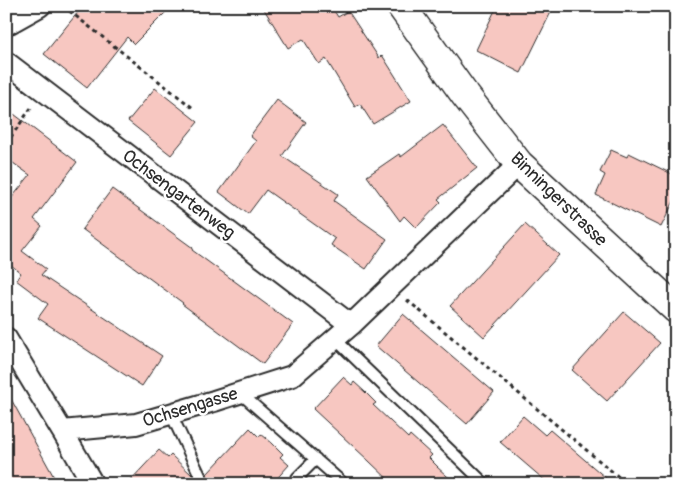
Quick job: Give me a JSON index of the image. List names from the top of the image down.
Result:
{
  "streets": {
    "street": ["Ochsengartenweg", "Binningerstrasse", "Ochsengasse"]
  },
  "crossings": [
    ["Ochsengartenweg", "Ochsengasse"],
    ["Binningerstrasse", "Ochsengasse"]
  ]
}
